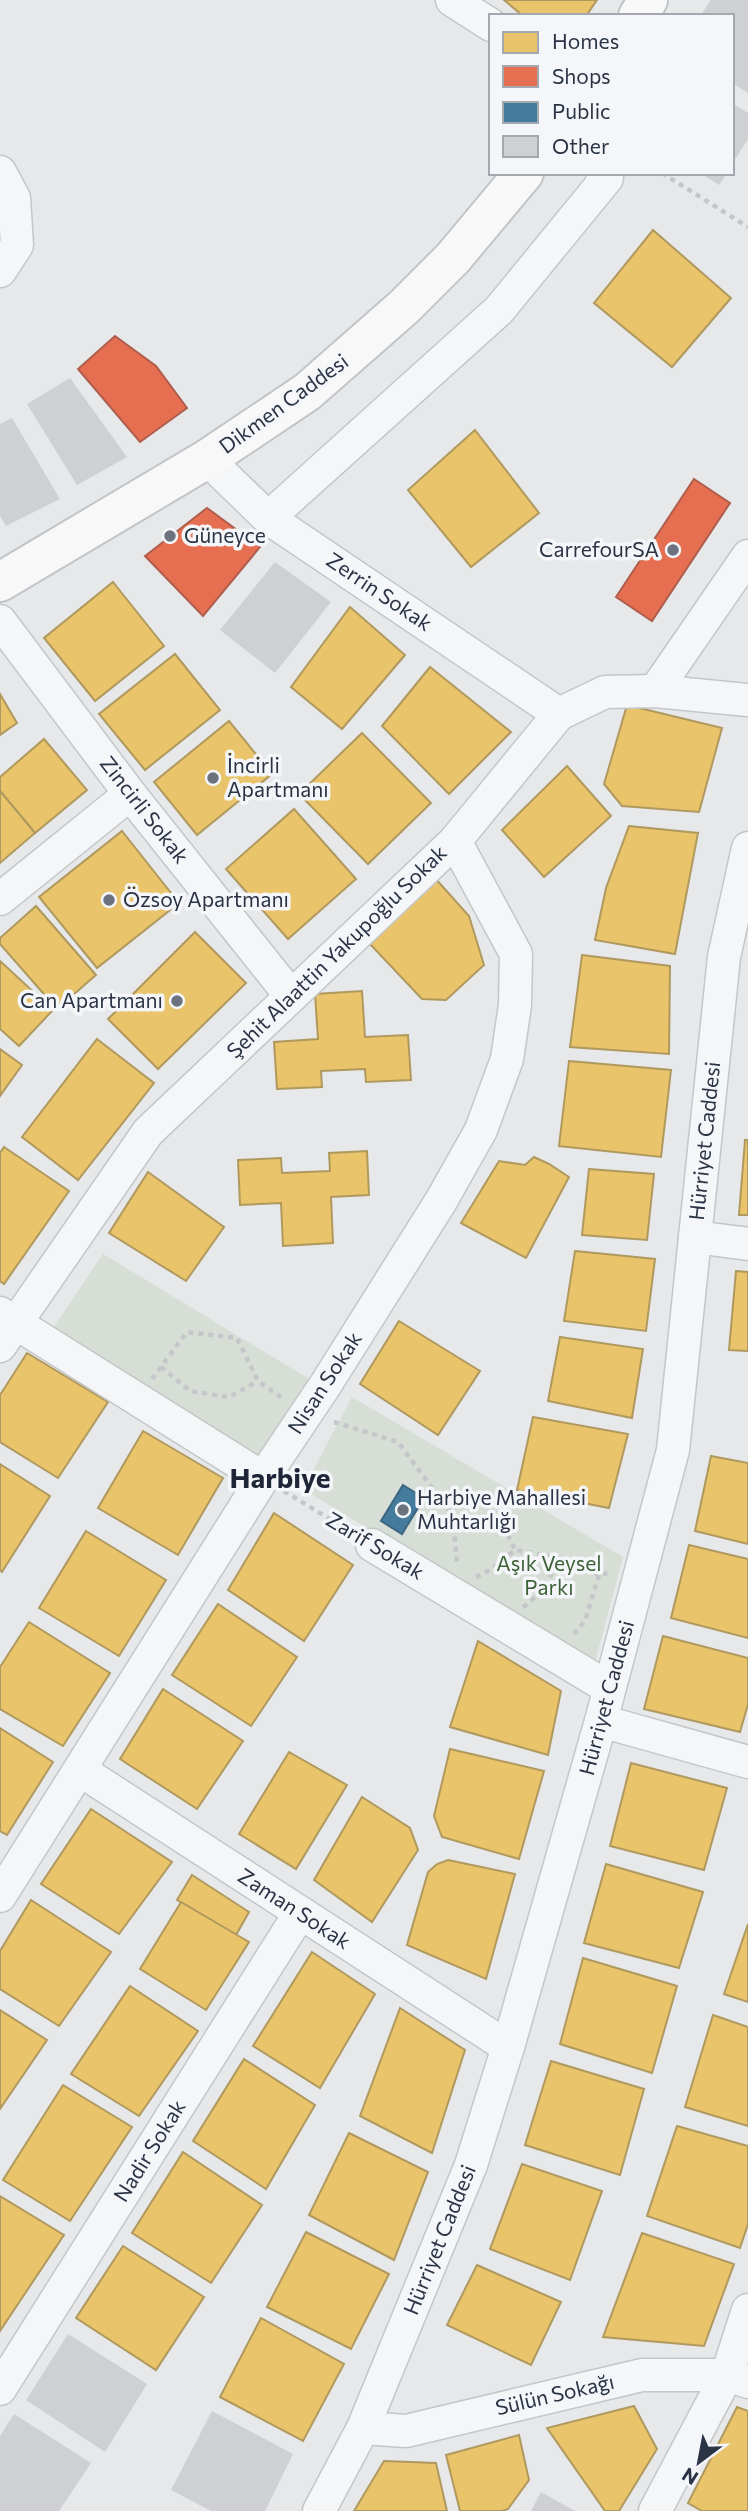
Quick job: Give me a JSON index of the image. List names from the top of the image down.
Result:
{
  "streets": {
    "main road": ["Dikmen Caddesi"],
    "street": [
      "Zerrin Sokak",
      "Zincirli Sokak",
      "Şehit Alaattin Yakupoğlu Sokak",
      "Hürriyet Caddesi",
      "Nisan Sokak",
      "Zarif Sokak",
      "Zaman Sokak",
      "Nadir Sokak",
      "Sülün Sokağı"
    ]
  },
  "crossings": [
    ["Dikmen Caddesi", "Zerrin Sokak"],
    ["Zerrin Sokak", "Şehit Alaattin Yakupoğlu Sokak"],
    ["Zincirli Sokak", "Şehit Alaattin Yakupoğlu Sokak"],
    ["Şehit Alaattin Yakupoğlu Sokak", "Nisan Sokak"],
    ["Hürriyet Caddesi", "Zarif Sokak"],
    ["Hürriyet Caddesi", "Zaman Sokak"],
    ["Hürriyet Caddesi", "Sülün Sokağı"],
    ["Nisan Sokak", "Zarif Sokak"],
    ["Nisan Sokak", "Zaman Sokak"],
    ["Zaman Sokak", "Nadir Sokak"]
  ],
  "districts": ["Harbiye"],
  "parks": ["Aşık Veysel Parkı"],
  "places": [
    "Güneyce",
    "CarrefourSA",
    "İncirli Apartmanı",
    "Özsoy Apartmanı",
    "Can Apartmanı",
    "Harbiye Mahallesi Muhtarlığı"
  ],
  "legend": [
    "Homes",
    "Shops",
    "Public",
    "Other"
  ],
  "north": "bottom left"
}
